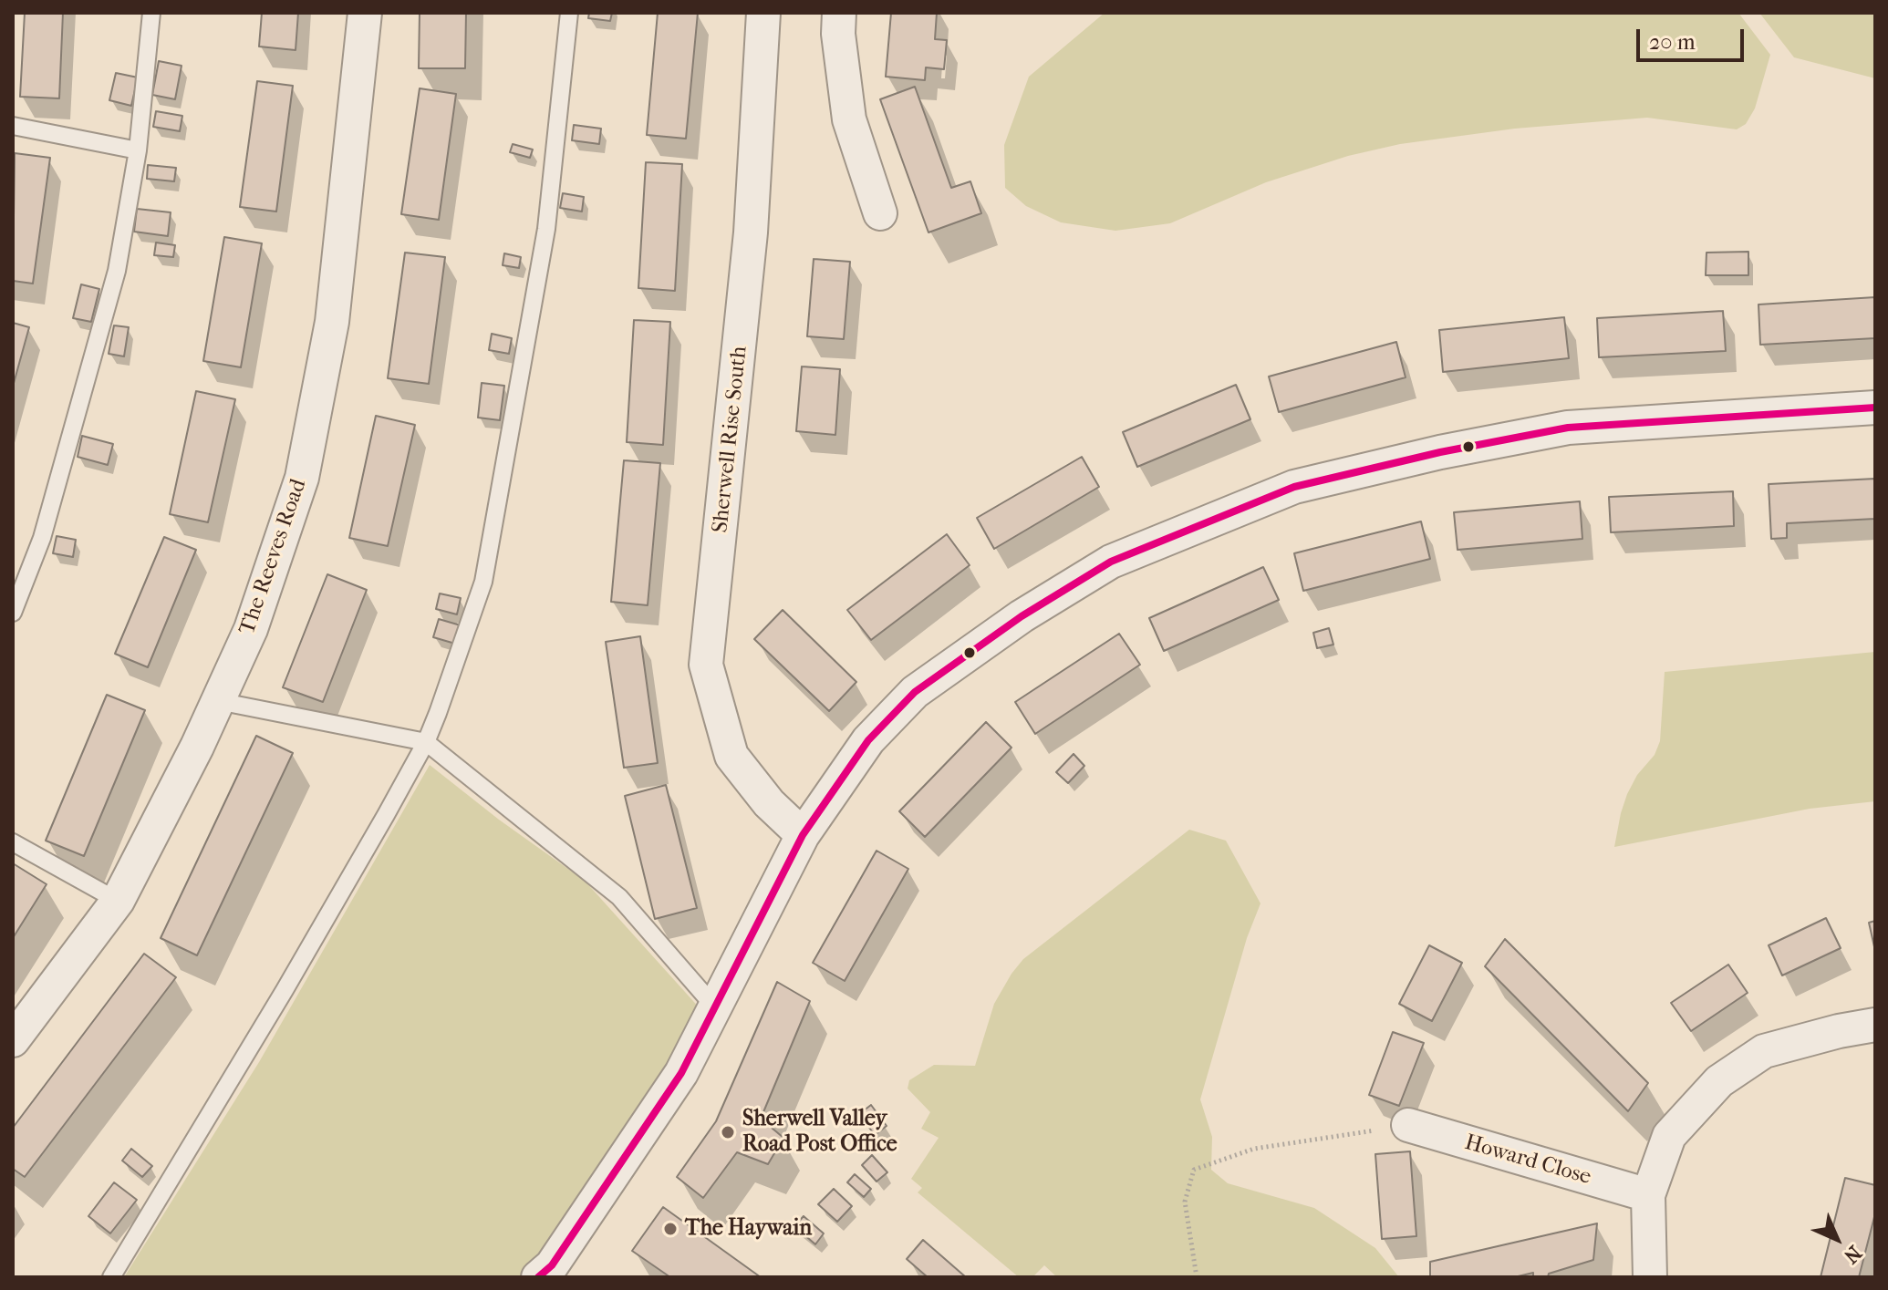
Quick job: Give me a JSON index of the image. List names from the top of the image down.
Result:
{
  "streets": {
    "street": ["Sherwell Rise South", "The Reeves Road", "Howard Close"]
  },
  "places": ["Sherwell Valley Road Post Office", "The Haywain"],
  "lines": ["transit line 20"],
  "scale_bar": "20 m",
  "north": "bottom right"
}
